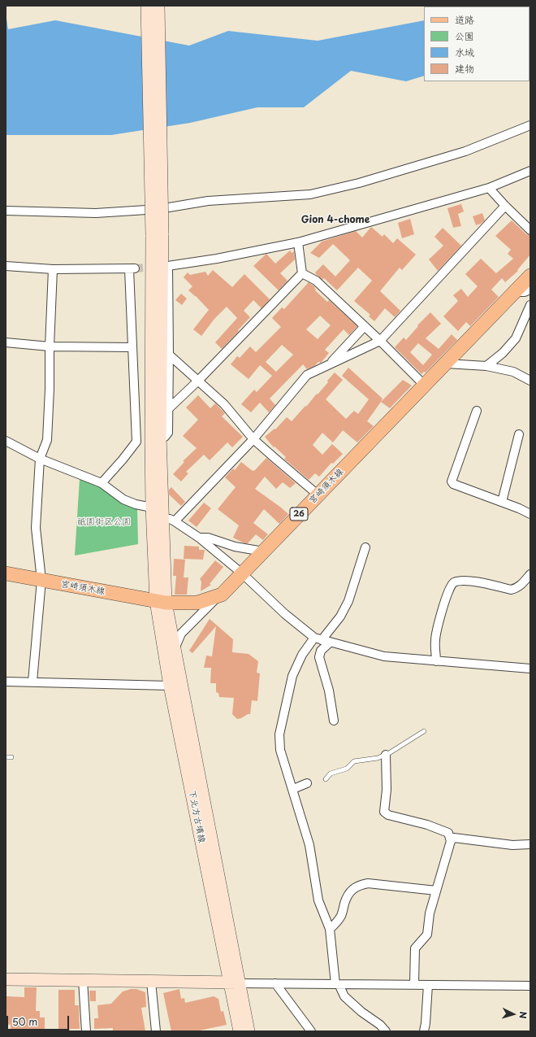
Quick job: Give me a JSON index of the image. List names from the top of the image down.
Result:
{
  "streets": {
    "main road": ["宮崎須木線", "26"],
    "street": ["下北方古墳線"]
  },
  "crossings": [
    ["宮崎須木線", "下北方古墳線"]
  ],
  "districts": ["Gion 4-chome"],
  "parks": ["祇園街区公園"],
  "legend": [
    "道路",
    "公園",
    "水域",
    "建物"
  ],
  "scale_bar": "50 m",
  "north": "right"
}
